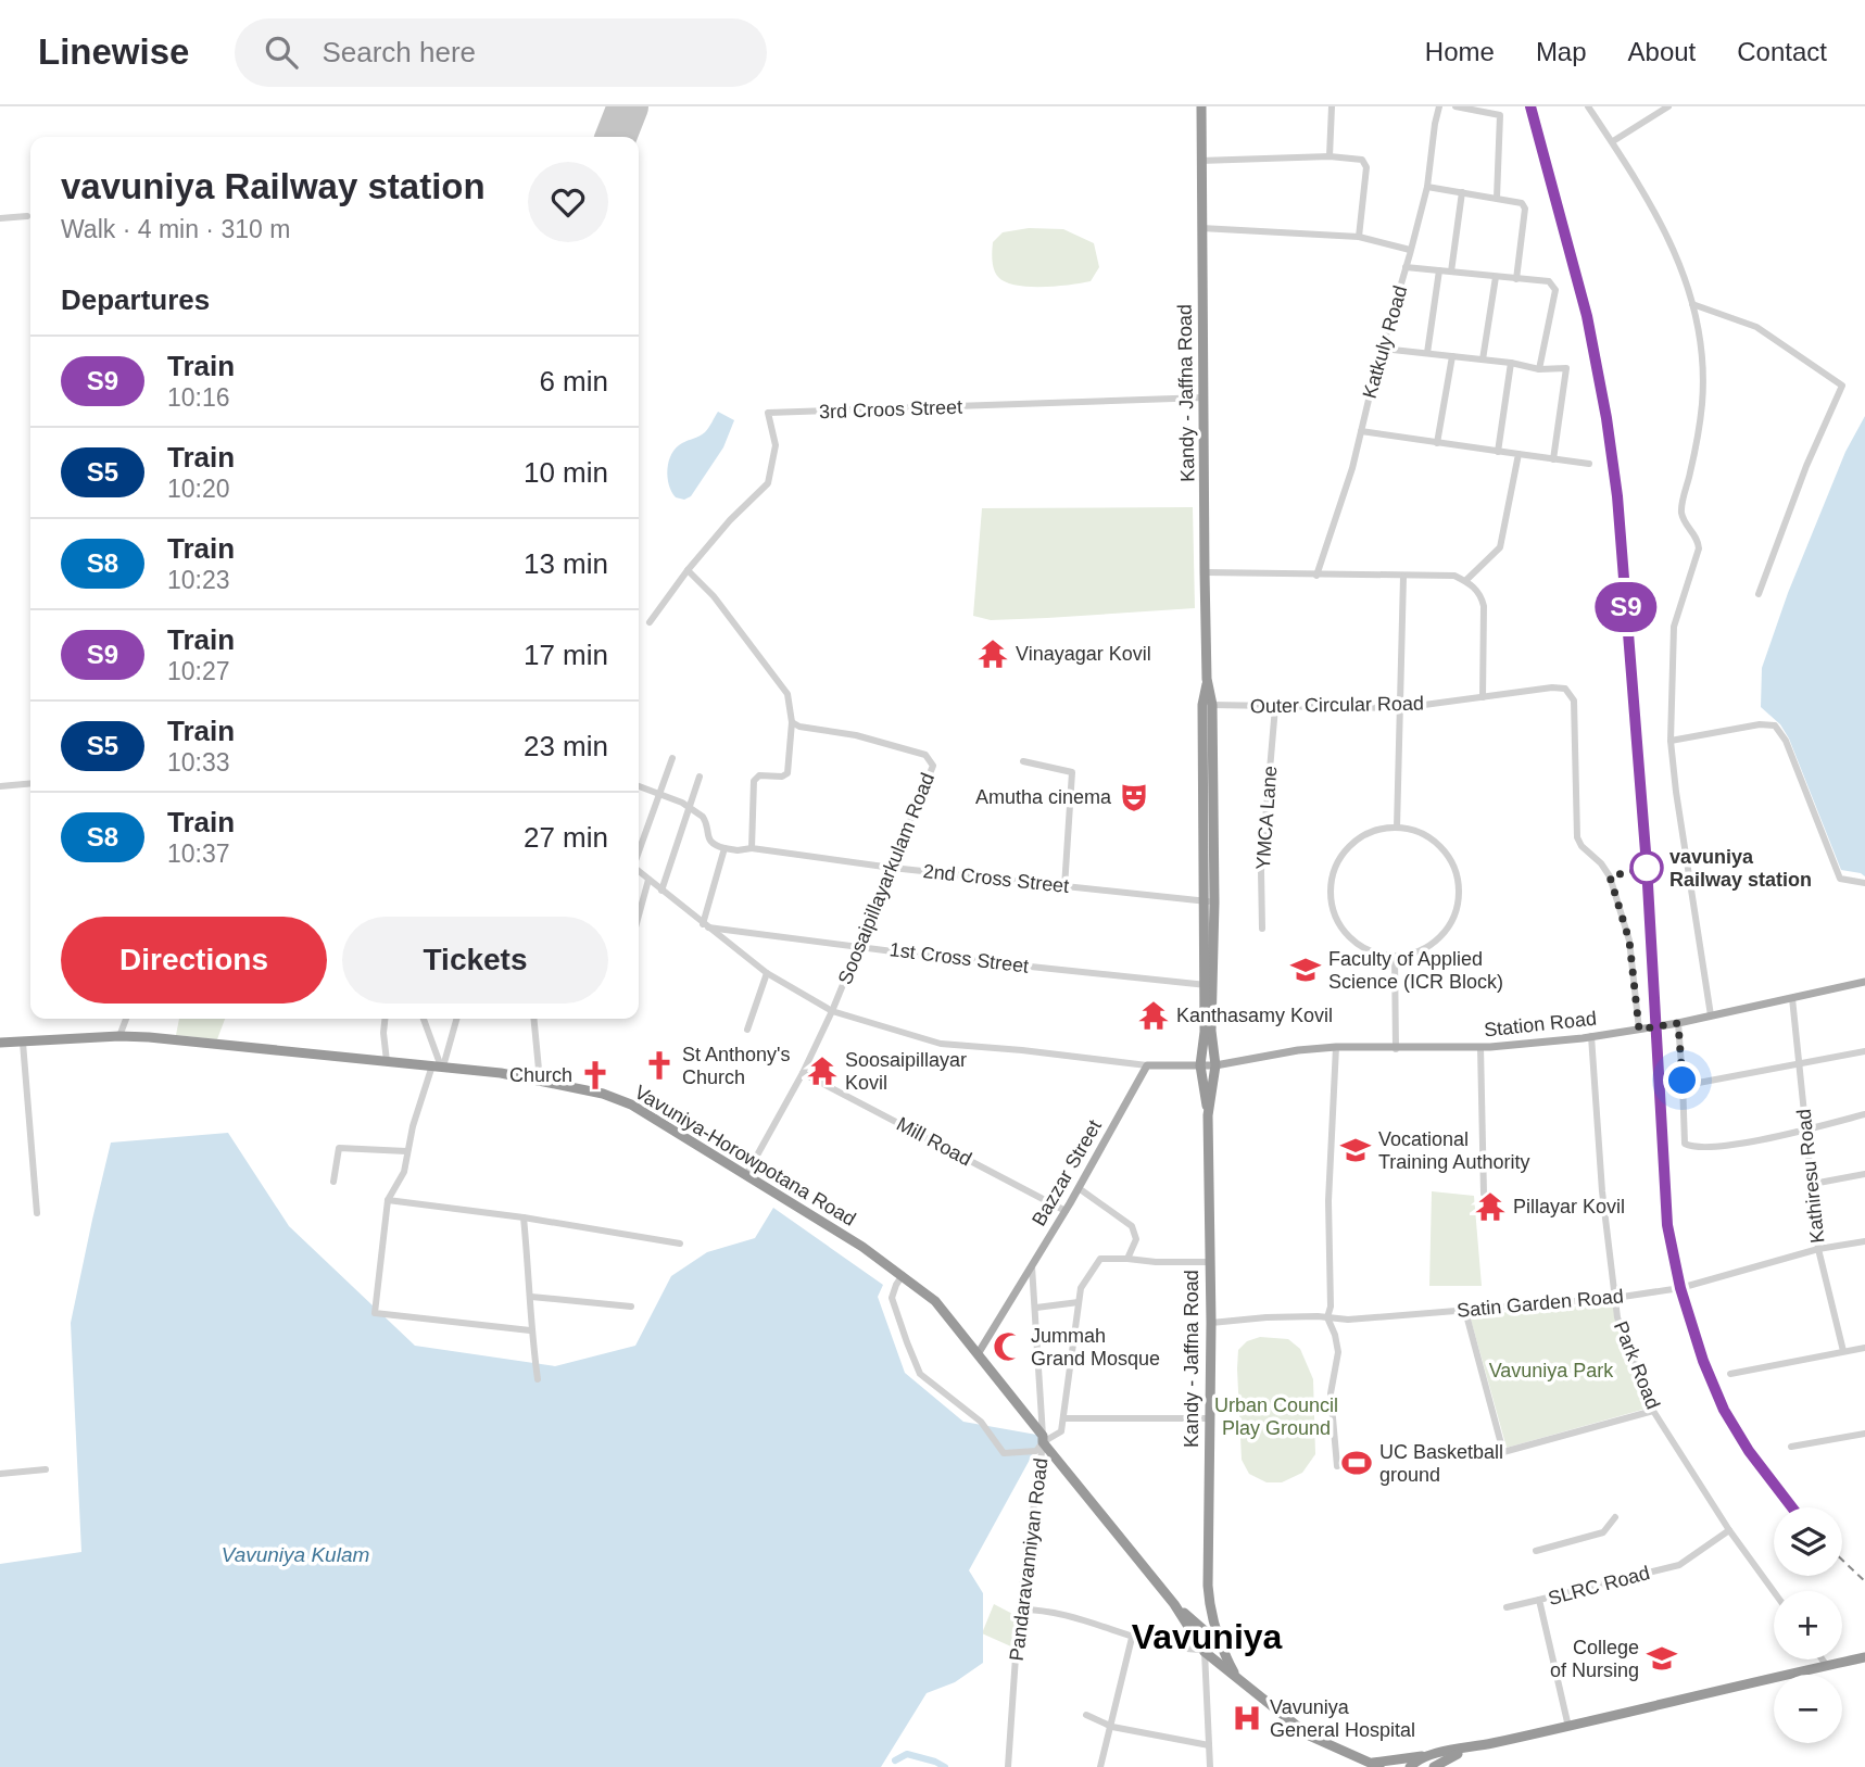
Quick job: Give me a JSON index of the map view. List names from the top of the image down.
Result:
{
  "streets": {
    "highway": ["Kandy - Jaffna Road", "Vavuniya-Horowpotana Road"],
    "main road": ["Station Road", "Bazzar Street"],
    "street": [
      "Katkuly Road",
      "3rd Croos Street",
      "Outer Circular Road",
      "YMCA Lane",
      "Soosaipillayarkulam Road",
      "2nd Cross Street",
      "1st Cross Street",
      "Mill Road",
      "Kathiresu Road",
      "Satin Garden Road",
      "Park Road",
      "Pandaravanniyan Road",
      "SLRC Road"
    ]
  },
  "crossings": [
    ["Kandy - Jaffna Road", "3rd Croos Street"],
    ["Kandy - Jaffna Road", "Outer Circular Road"],
    ["Kandy - Jaffna Road", "2nd Cross Street"],
    ["Kandy - Jaffna Road", "1st Cross Street"],
    ["Kandy - Jaffna Road", "Station Road"],
    ["Kandy - Jaffna Road", "Vavuniya-Horowpotana Road"],
    ["Kandy - Jaffna Road", "Satin Garden Road"],
    ["Outer Circular Road", "YMCA Lane"],
    ["Outer Circular Road", "Station Road"],
    ["Soosaipillayarkulam Road", "2nd Cross Street"],
    ["Soosaipillayarkulam Road", "1st Cross Street"],
    ["Soosaipillayarkulam Road", "Mill Road"],
    ["Soosaipillayarkulam Road", "Vavuniya-Horowpotana Road"],
    ["Station Road", "Kathiresu Road"],
    ["Station Road", "Park Road"],
    ["Mill Road", "Bazzar Street"],
    ["Vavuniya-Horowpotana Road", "Bazzar Street"],
    ["Vavuniya-Horowpotana Road", "Pandaravanniyan Road"],
    ["Bazzar Street", "Pandaravanniyan Road"],
    ["Kathiresu Road", "Satin Garden Road"],
    ["Satin Garden Road", "Park Road"],
    ["Park Road", "SLRC Road"]
  ],
  "districts": ["Vavuniya"],
  "water": ["Vavuniya Kulam"],
  "parks": ["Vavuniya Park", "Urban Council Play Ground"],
  "places": {
    "temple": [
      "Vinayagar Kovil",
      "Kanthasamy Kovil",
      "Soosaipillayar Kovil",
      "Pillayar Kovil"
    ],
    "theatre": ["Amutha cinema"],
    "other": ["vavuniya Railway station"],
    "school or university": ["Faculty of Applied Science (ICR Block)", "Vocational Training Authority", "College of Nursing"],
    "church": ["St Anthony's Church", "Church"],
    "mosque": ["Jummah Grand Mosque"],
    "sports": ["UC Basketball ground"],
    "hospital": ["Vavuniya General Hospital"]
  },
  "page": {
    "header": "Linewise",
    "search": "Search here",
    "nav": [
      "Home",
      "Map",
      "About",
      "Contact"
    ],
    "on_map": "S9",
    "heading": [
      ["vavuniya Railway station", "Walk · 4 min · 310 m"],
      "Departures"
    ],
    "list": [
      {
        "mark": "S9",
        "name": "Train",
        "note": "10:16",
        "value": "6 min"
      },
      {
        "mark": "S5",
        "name": "Train",
        "note": "10:20",
        "value": "10 min"
      },
      {
        "mark": "S8",
        "name": "Train",
        "note": "10:23",
        "value": "13 min"
      },
      {
        "mark": "S9",
        "name": "Train",
        "note": "10:27",
        "value": "17 min"
      },
      {
        "mark": "S5",
        "name": "Train",
        "note": "10:33",
        "value": "23 min"
      },
      {
        "mark": "S8",
        "name": "Train",
        "note": "10:37",
        "value": "27 min"
      }
    ],
    "buttons": ["Directions", "Tickets"],
    "map_buttons": ["+", "−"]
  }
}
